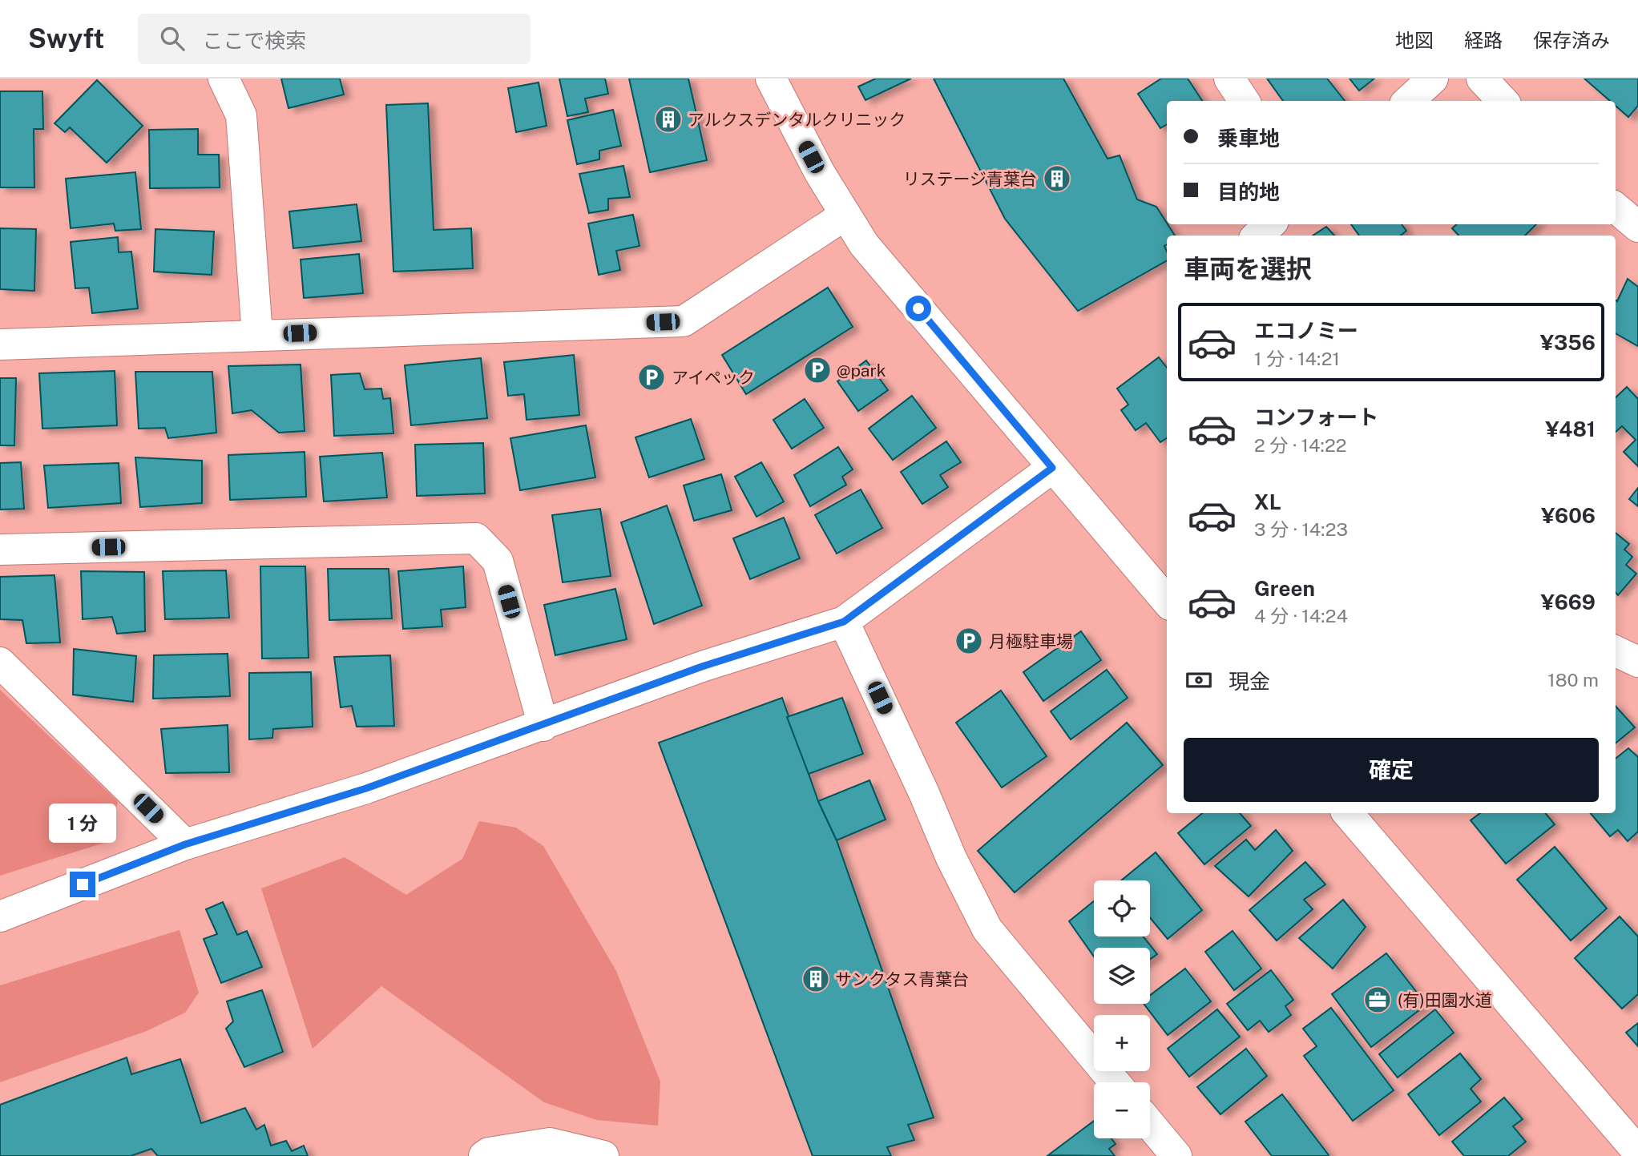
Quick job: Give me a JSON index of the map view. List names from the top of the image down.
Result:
{
  "places": {
    "building": ["アルクスデンタルクリニック", "リステージ青葉台", "サンクタス青葉台"],
    "parking": ["@park", "アイペック", "月極駐車場"],
    "office": ["(有)田園水道"]
  },
  "page": {
    "header": "Swyft",
    "search": "ここで検索",
    "nav": ["地図", "経路", "保存済み"],
    "banner": ["乗車地", "目的地"],
    "heading": "車両を選択",
    "list": [
      {
        "name": "エコノミー",
        "note": "1 分 · 14:21",
        "value": "¥356"
      },
      {
        "name": "コンフォート",
        "note": "2 分 · 14:22",
        "value": "¥481"
      },
      {
        "name": "XL",
        "note": "3 分 · 14:23",
        "value": "¥606"
      },
      {
        "name": "Green",
        "note": "4 分 · 14:24",
        "value": "¥669"
      }
    ],
    "pay": ["現金", "180 m"],
    "buttons": "確定",
    "bubble": "1 分",
    "map_buttons": ["+", "−"]
  }
}
